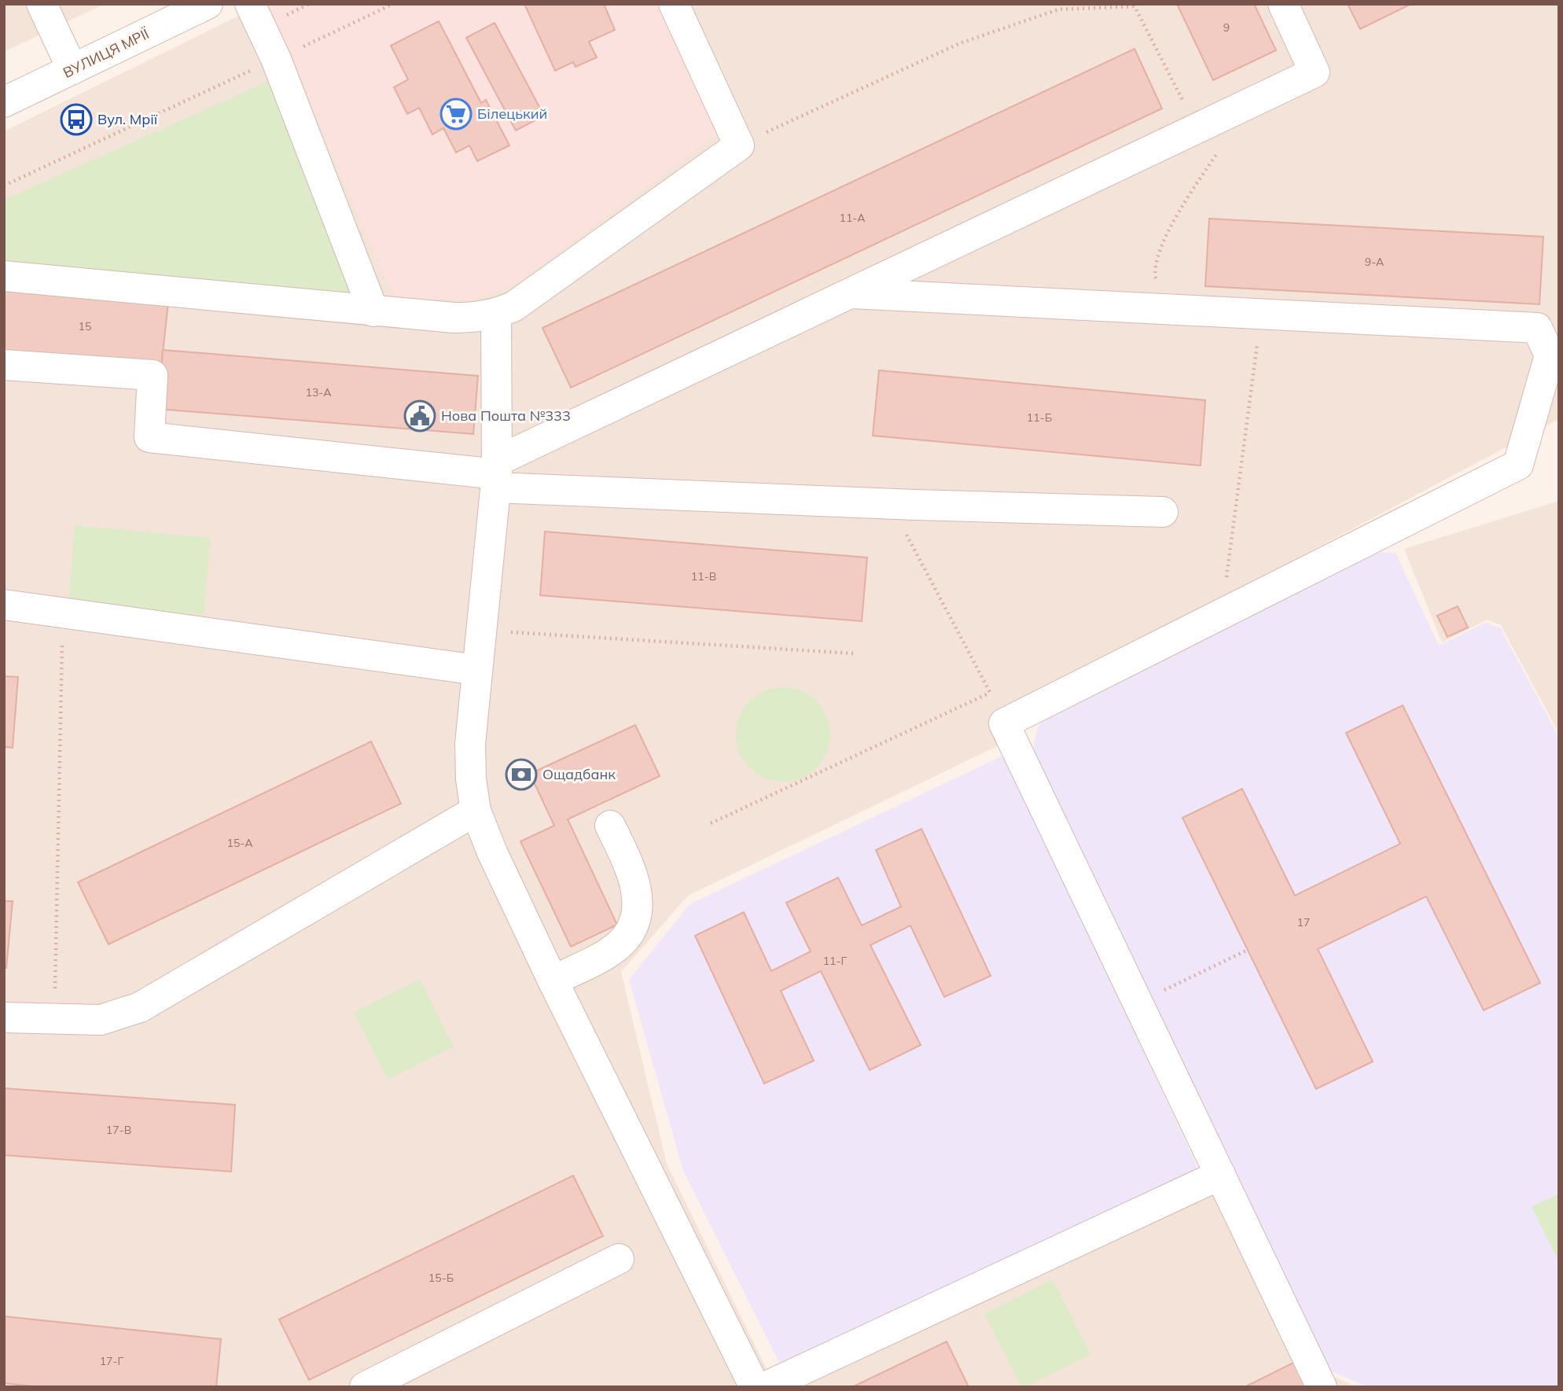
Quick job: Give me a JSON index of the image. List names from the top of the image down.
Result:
{
  "streets": {
    "street": ["ВУЛИЦЯ МРІЇ"]
  },
  "places": {
    "supermarket": ["Білецький"],
    "bus stop": ["Вул. Мрії"],
    "public building": ["Нова Пошта №333"],
    "bank": ["Ощадбанк"]
  },
  "house_numbers": [
    "9",
    "11-А",
    "9-А",
    "15",
    "13-А",
    "11-Б",
    "11-В",
    "15-А",
    "17",
    "11-Г",
    "17-В",
    "15-Б",
    "17-Г"
  ]
}
